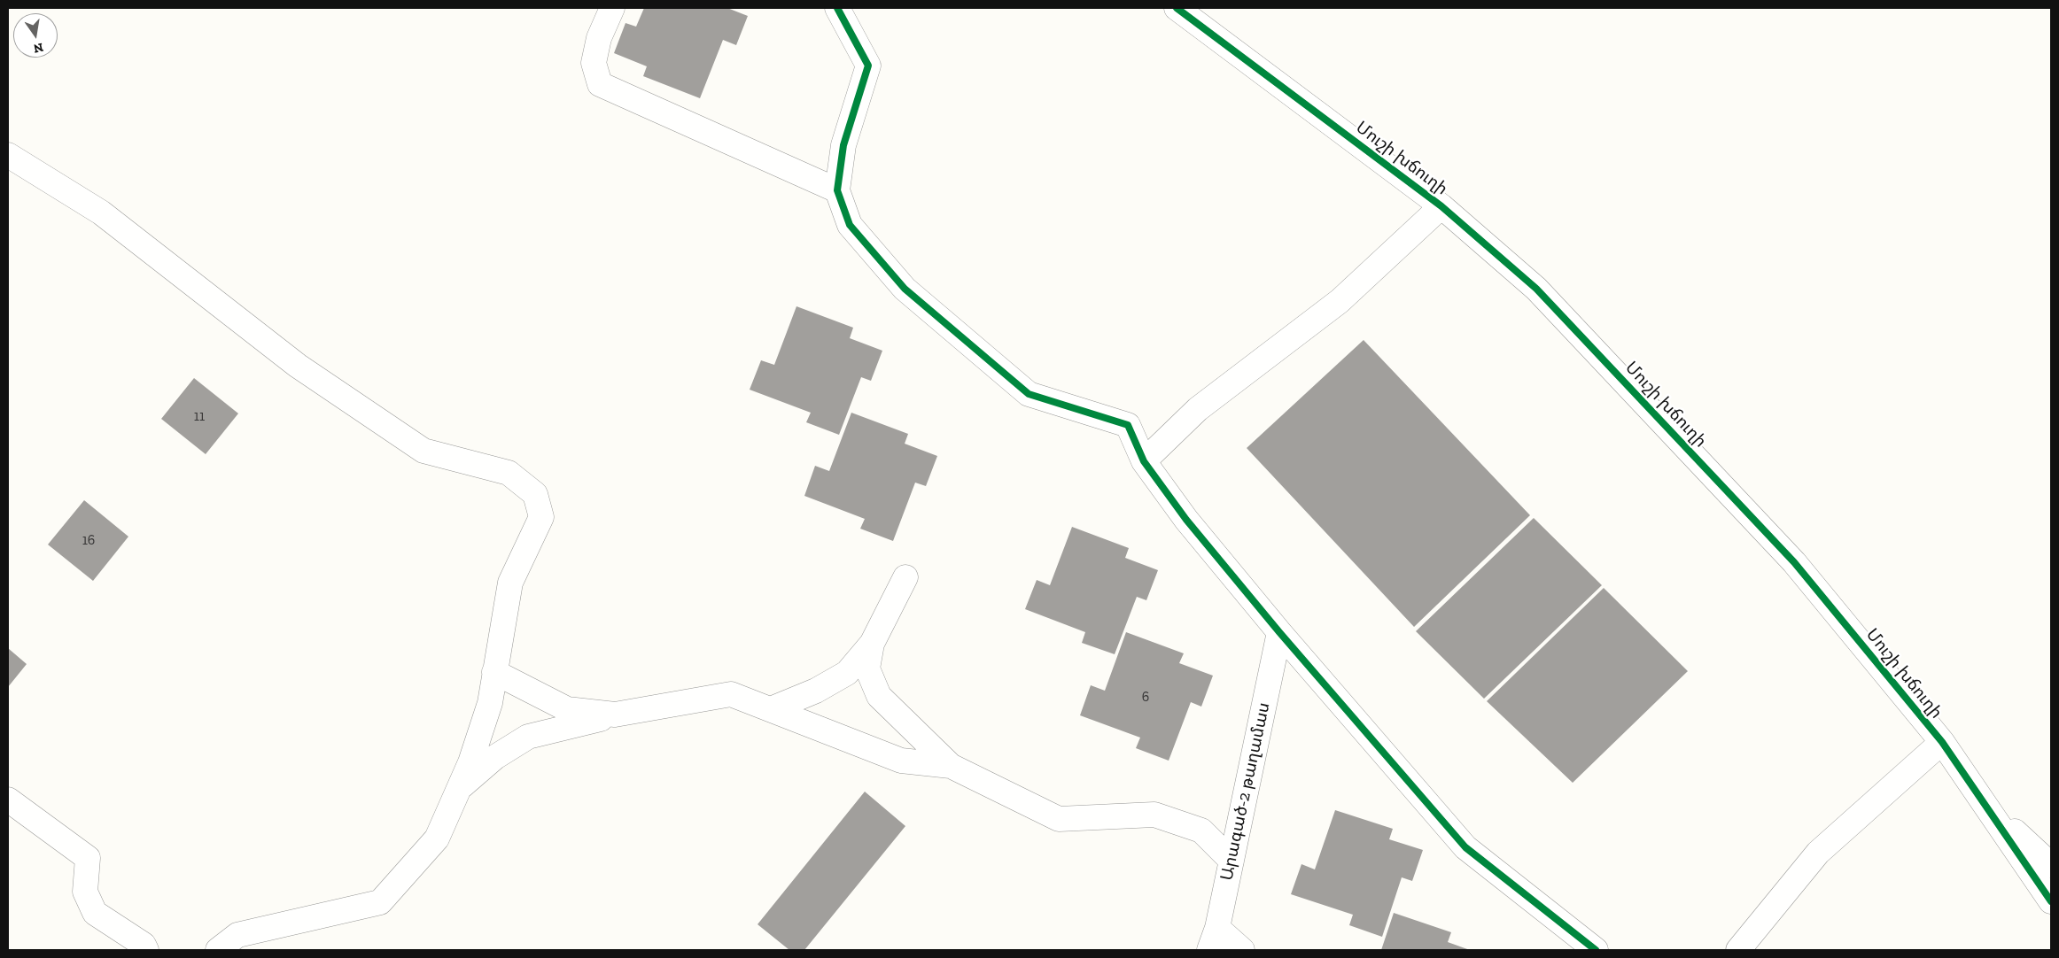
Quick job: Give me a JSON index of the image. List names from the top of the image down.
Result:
{
  "streets": {
    "street": ["Մուշի խճուղի", "Արագած-2 թաղամաս"]
  },
  "house_numbers": ["11", "16", "6"],
  "north": "bottom"
}
